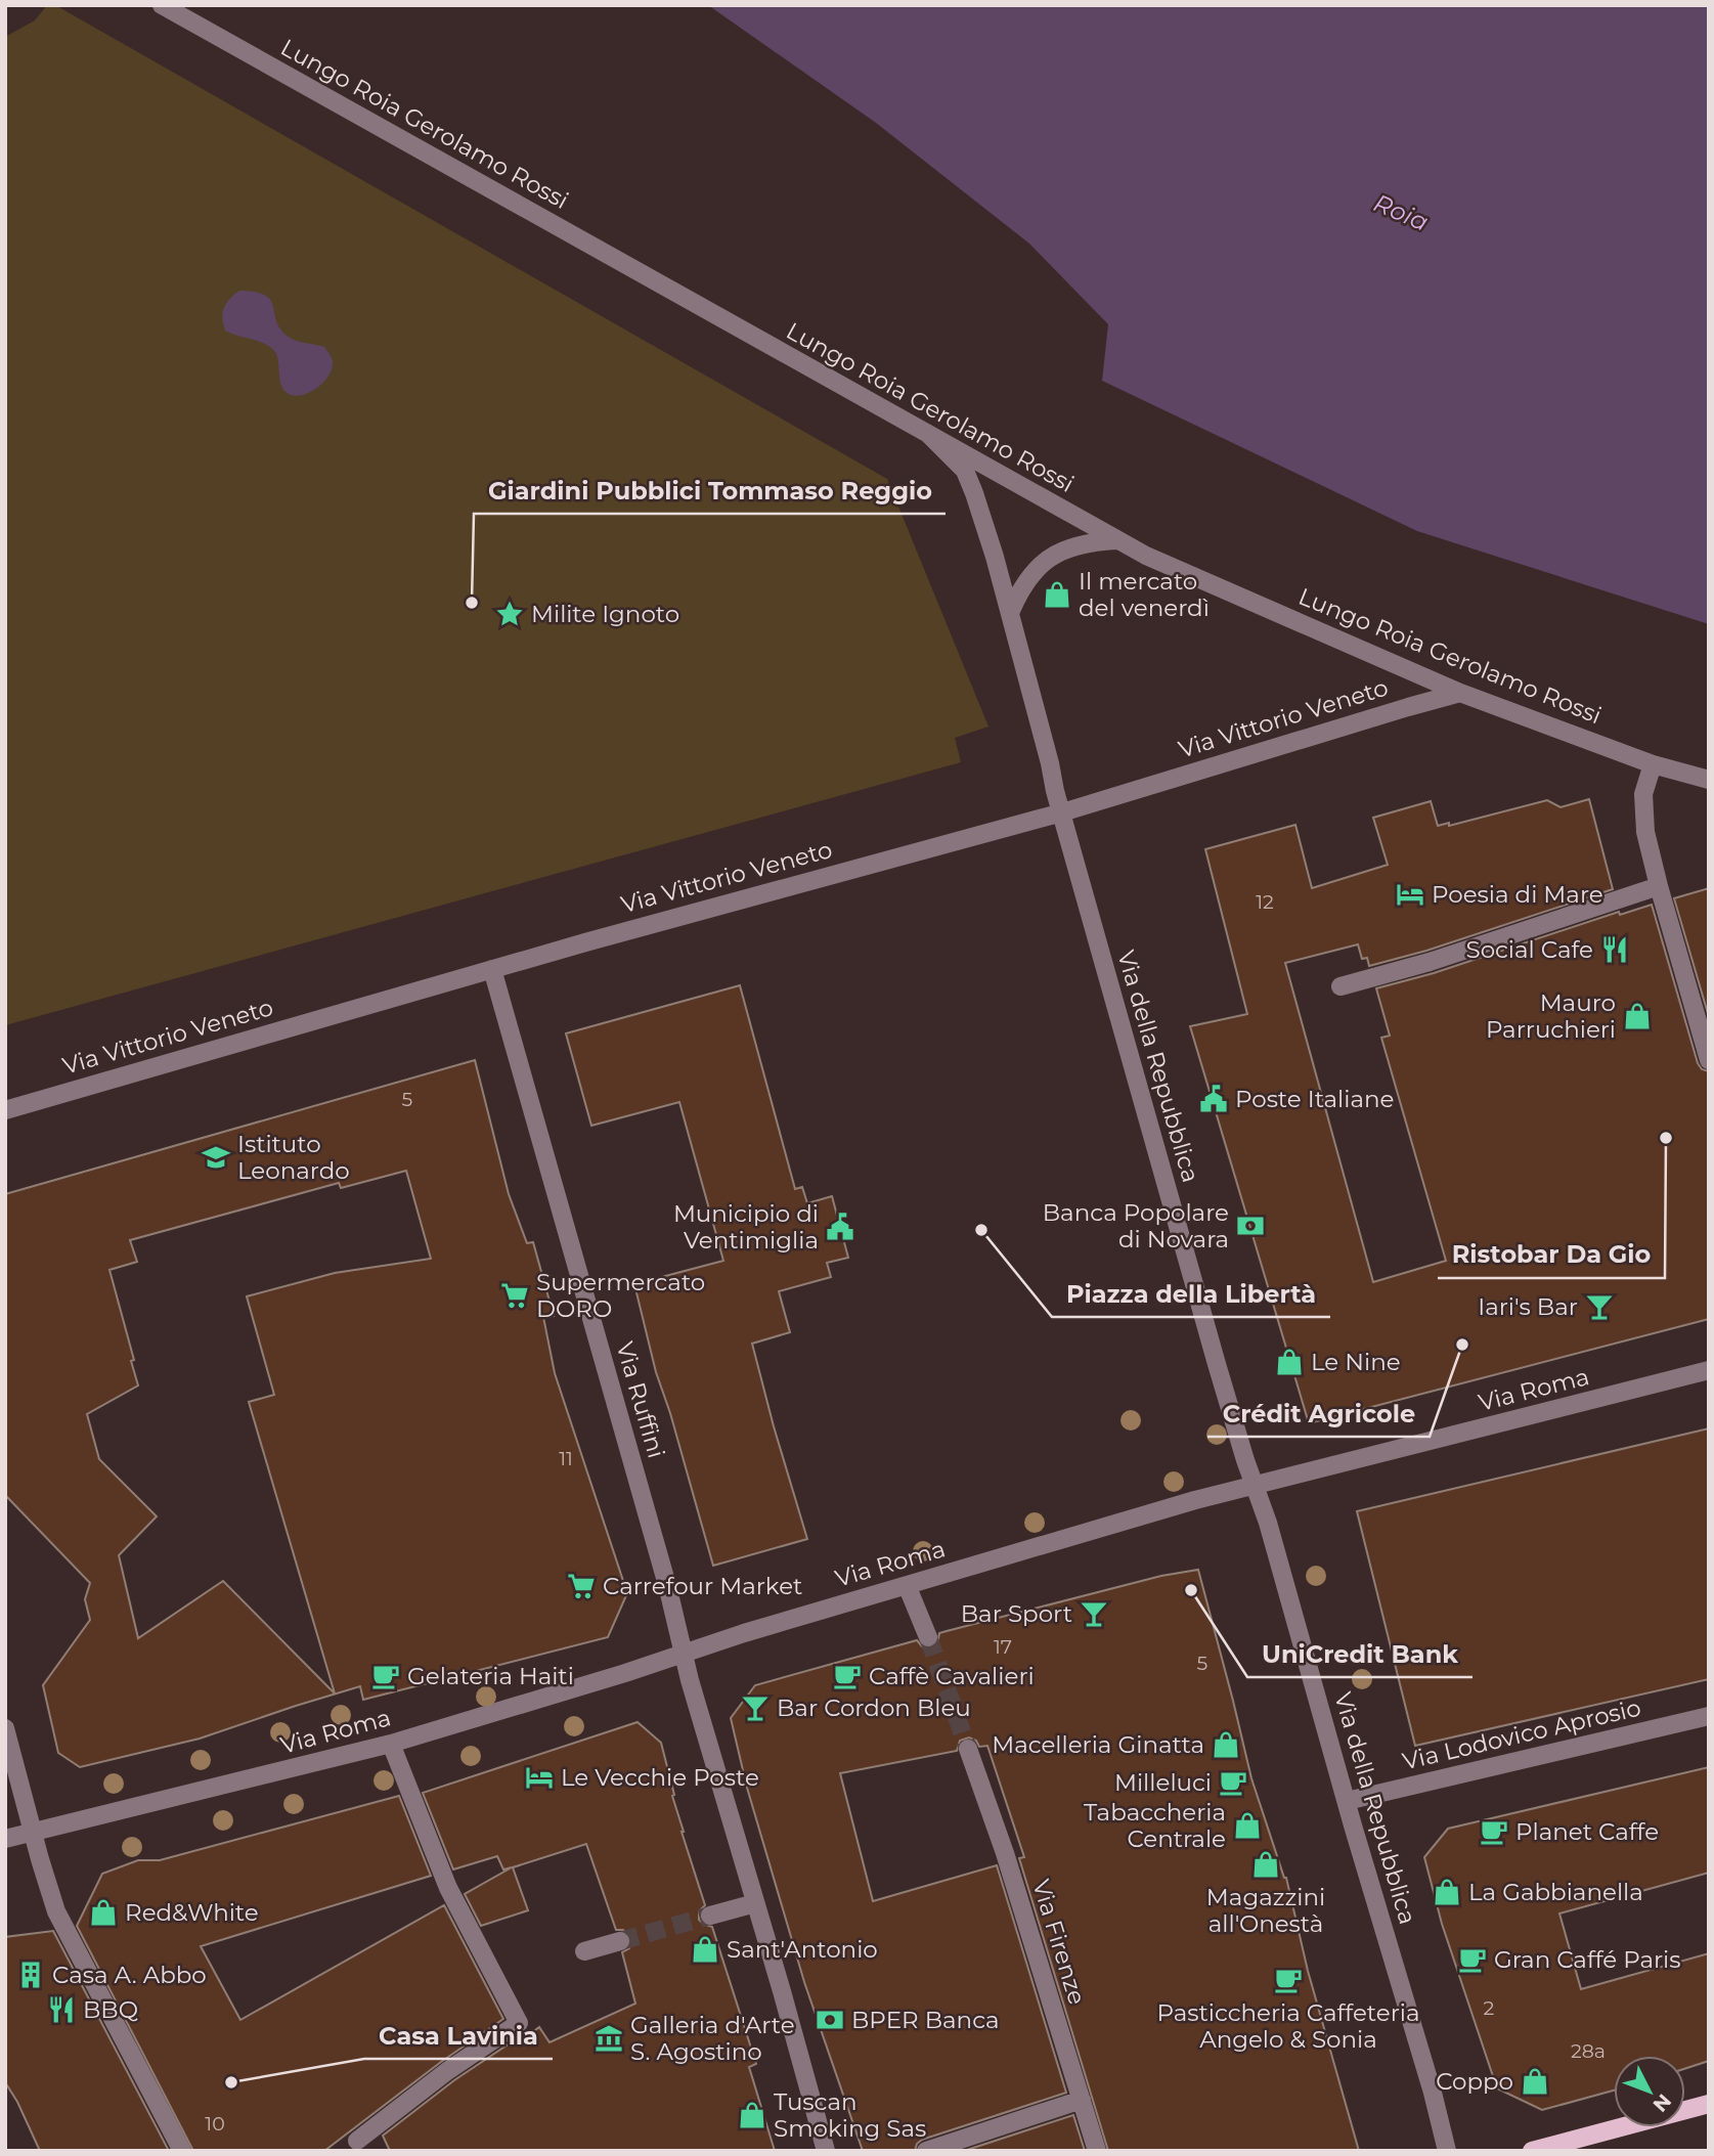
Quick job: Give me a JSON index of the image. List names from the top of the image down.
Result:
{
  "streets": {
    "street": [
      "Lungo Roia Gerolamo Rossi",
      "Via Vittorio Veneto",
      "Via della Repubblica",
      "Via Roma",
      "Via Ruffini",
      "Via Lodovico Aprosio",
      "Via Firenze"
    ]
  },
  "crossings": [
    ["Lungo Roia Gerolamo Rossi", "Via Vittorio Veneto"],
    ["Lungo Roia Gerolamo Rossi", "Via della Repubblica"],
    ["Via Vittorio Veneto", "Via della Repubblica"],
    ["Via Vittorio Veneto", "Via Ruffini"],
    ["Via della Repubblica", "Via Roma"],
    ["Via della Repubblica", "Via Lodovico Aprosio"],
    ["Via Roma", "Via Ruffini"]
  ],
  "water": ["Roia"],
  "places": {
    "shop": [
      "Il mercato del venerdì",
      "Mauro Parruchieri",
      "Le Nine",
      "Macelleria Ginatta",
      "Tabaccheria Centrale",
      "Magazzini all'Onestà",
      "La Gabbianella",
      "Red&White",
      "Sant'Antonio",
      "Coppo",
      "Tuscan Smoking Sas"
    ],
    "other": [
      "Giardini Pubblici Tommaso Reggio",
      "Ristobar Da Gio",
      "Piazza della Libertà",
      "Crédit Agricole",
      "UniCredit Bank",
      "Casa Lavinia"
    ],
    "place": ["Milite Ignoto"],
    "hotel": ["Poesia di Mare", "Le Vecchie Poste"],
    "restaurant": ["Social Cafe", "BBQ"],
    "public building": ["Poste Italiane", "Municipio di Ventimiglia"],
    "school or university": ["Istituto Leonardo"],
    "bank": ["Banca Popolare di Novara", "BPER Banca"],
    "supermarket": ["Supermercato DORO", "Carrefour Market"],
    "bar": ["Iari's Bar", "Bar Sport", "Bar Cordon Bleu"],
    "cafe": [
      "Gelateria Haiti",
      "Caffè Cavalieri",
      "Milleluci",
      "Planet Caffe",
      "Gran Caffé Paris",
      "Pasticcheria Caffeteria Angelo & Sonia"
    ],
    "building": ["Casa A. Abbo"],
    "museum": ["Galleria d'Arte S. Agostino"]
  },
  "house_numbers": [
    "12",
    "5",
    "11",
    "17",
    "5",
    "2",
    "28a",
    "10"
  ],
  "north": "bottom right"
}
